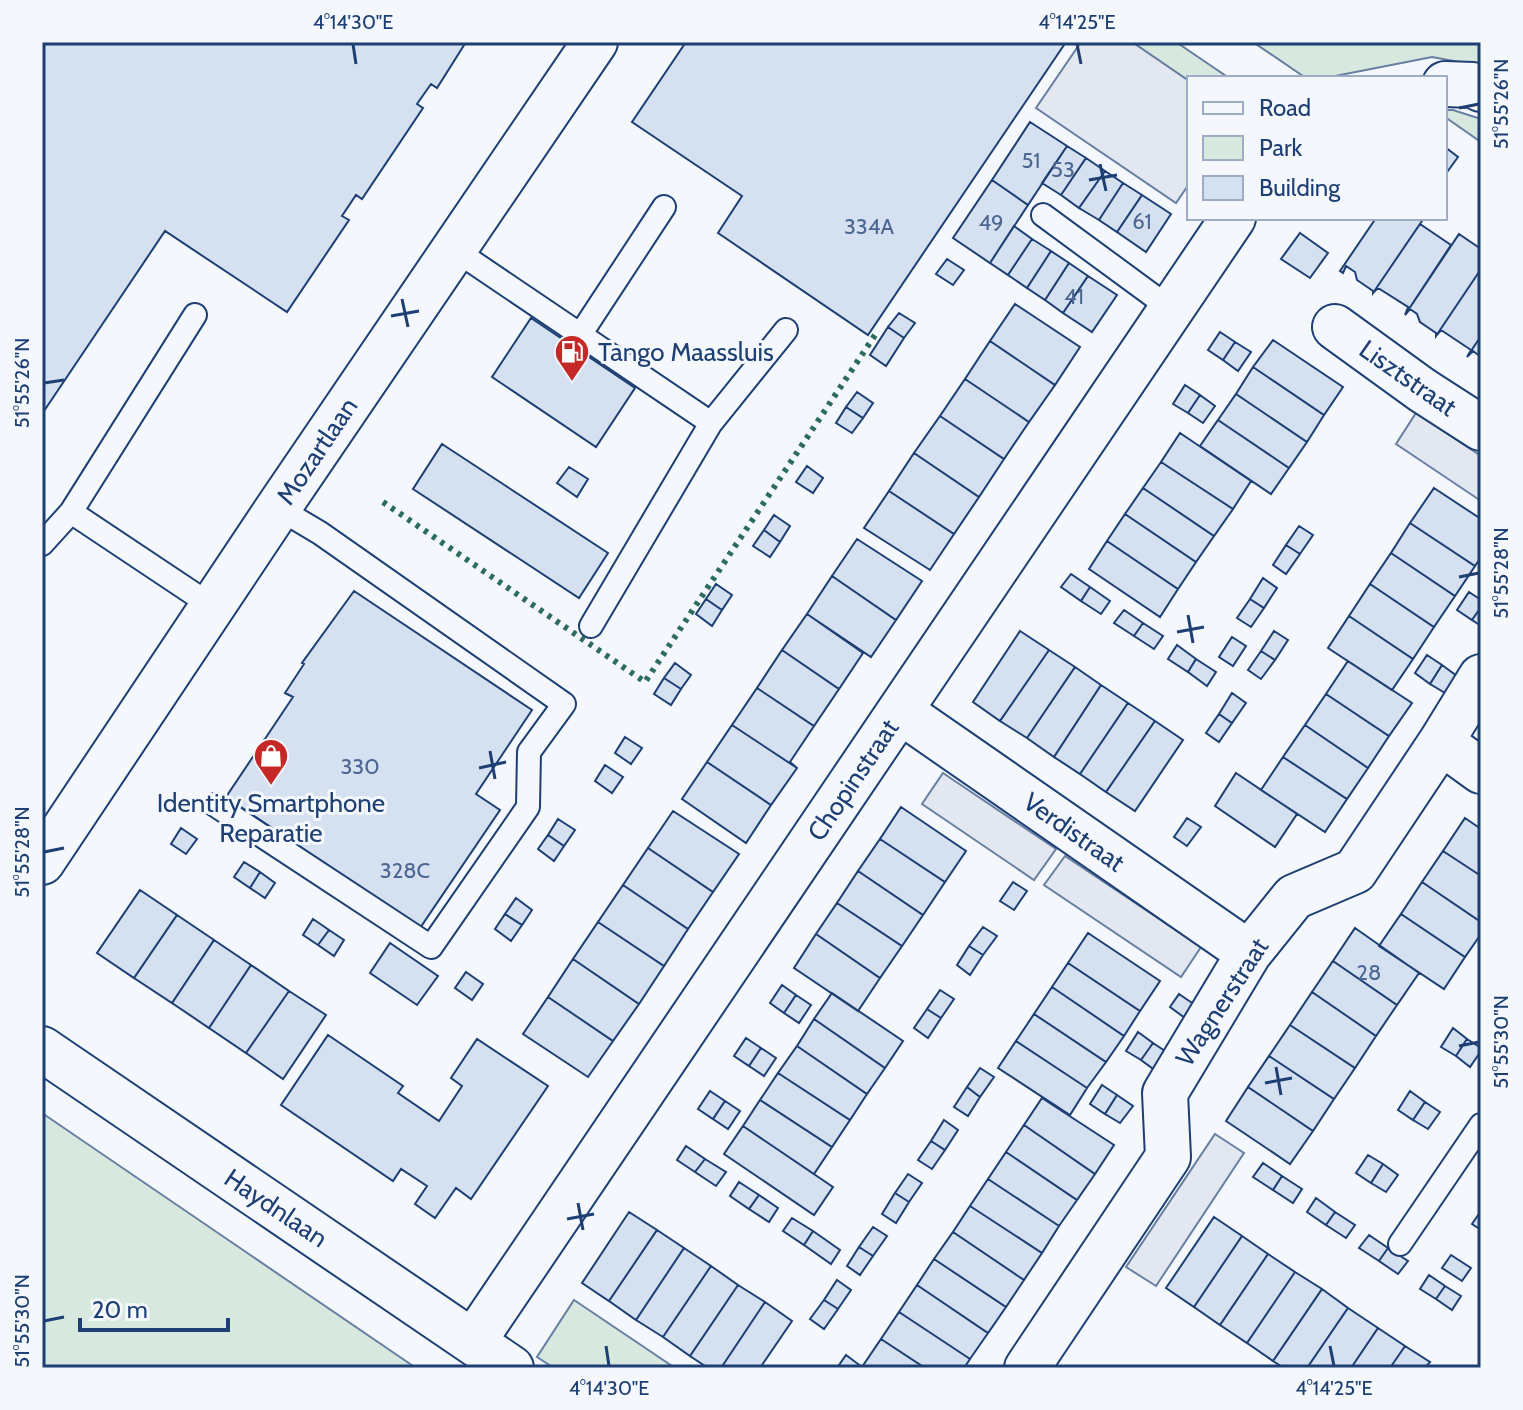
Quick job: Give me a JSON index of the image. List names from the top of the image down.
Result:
{
  "streets": {
    "street": [
      "Lisztstraat",
      "Mozartlaan",
      "Chopinstraat",
      "Verdistraat",
      "Wagnerstraat",
      "Haydnlaan"
    ]
  },
  "crossings": [
    ["Chopinstraat", "Verdistraat"],
    ["Chopinstraat", "Haydnlaan"],
    ["Verdistraat", "Wagnerstraat"]
  ],
  "places": {
    "fuel station": ["Tango Maassluis"],
    "shop": ["Identity Smartphone Reparatie"]
  },
  "house_numbers": [
    "51",
    "53",
    "61",
    "49",
    "334A",
    "41",
    "330",
    "328C",
    "28"
  ],
  "legend": ["Road", "Park", "Building"],
  "scale_bar": "20 m",
  "coordinates": [
    "4°14'30\"E",
    "4°14'25\"E",
    "51°55'26\"N",
    "51°55'28\"N",
    "51°55'30\"N"
  ]
}
